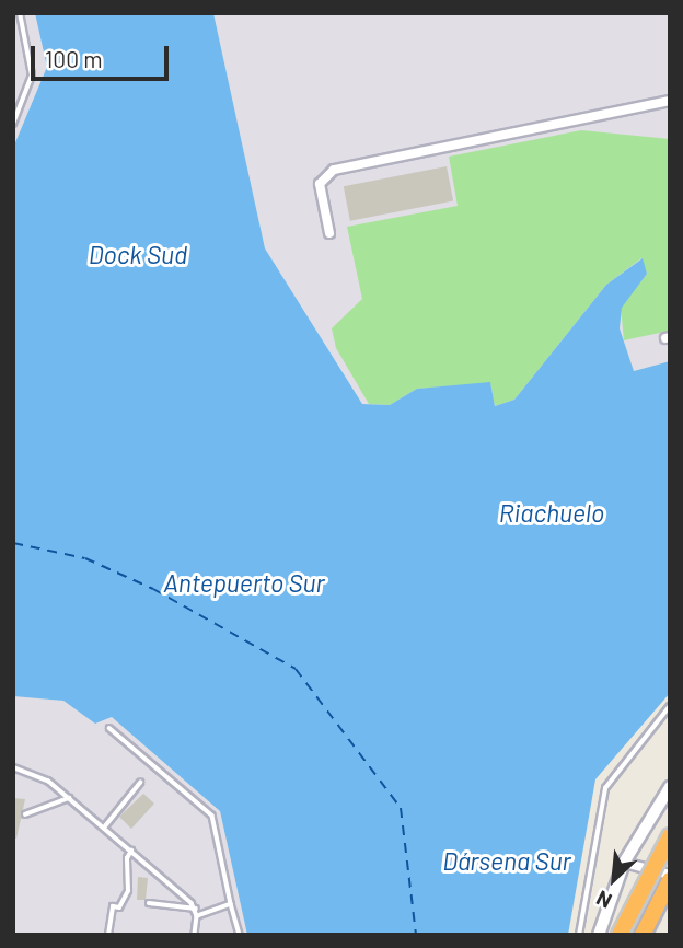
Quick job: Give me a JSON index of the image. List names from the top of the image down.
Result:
{
  "water": [
    "Dock Sud",
    "Riachuelo",
    "Antepuerto Sur",
    "Dársena Sur"
  ],
  "scale_bar": "100 m",
  "north": "bottom left"
}
